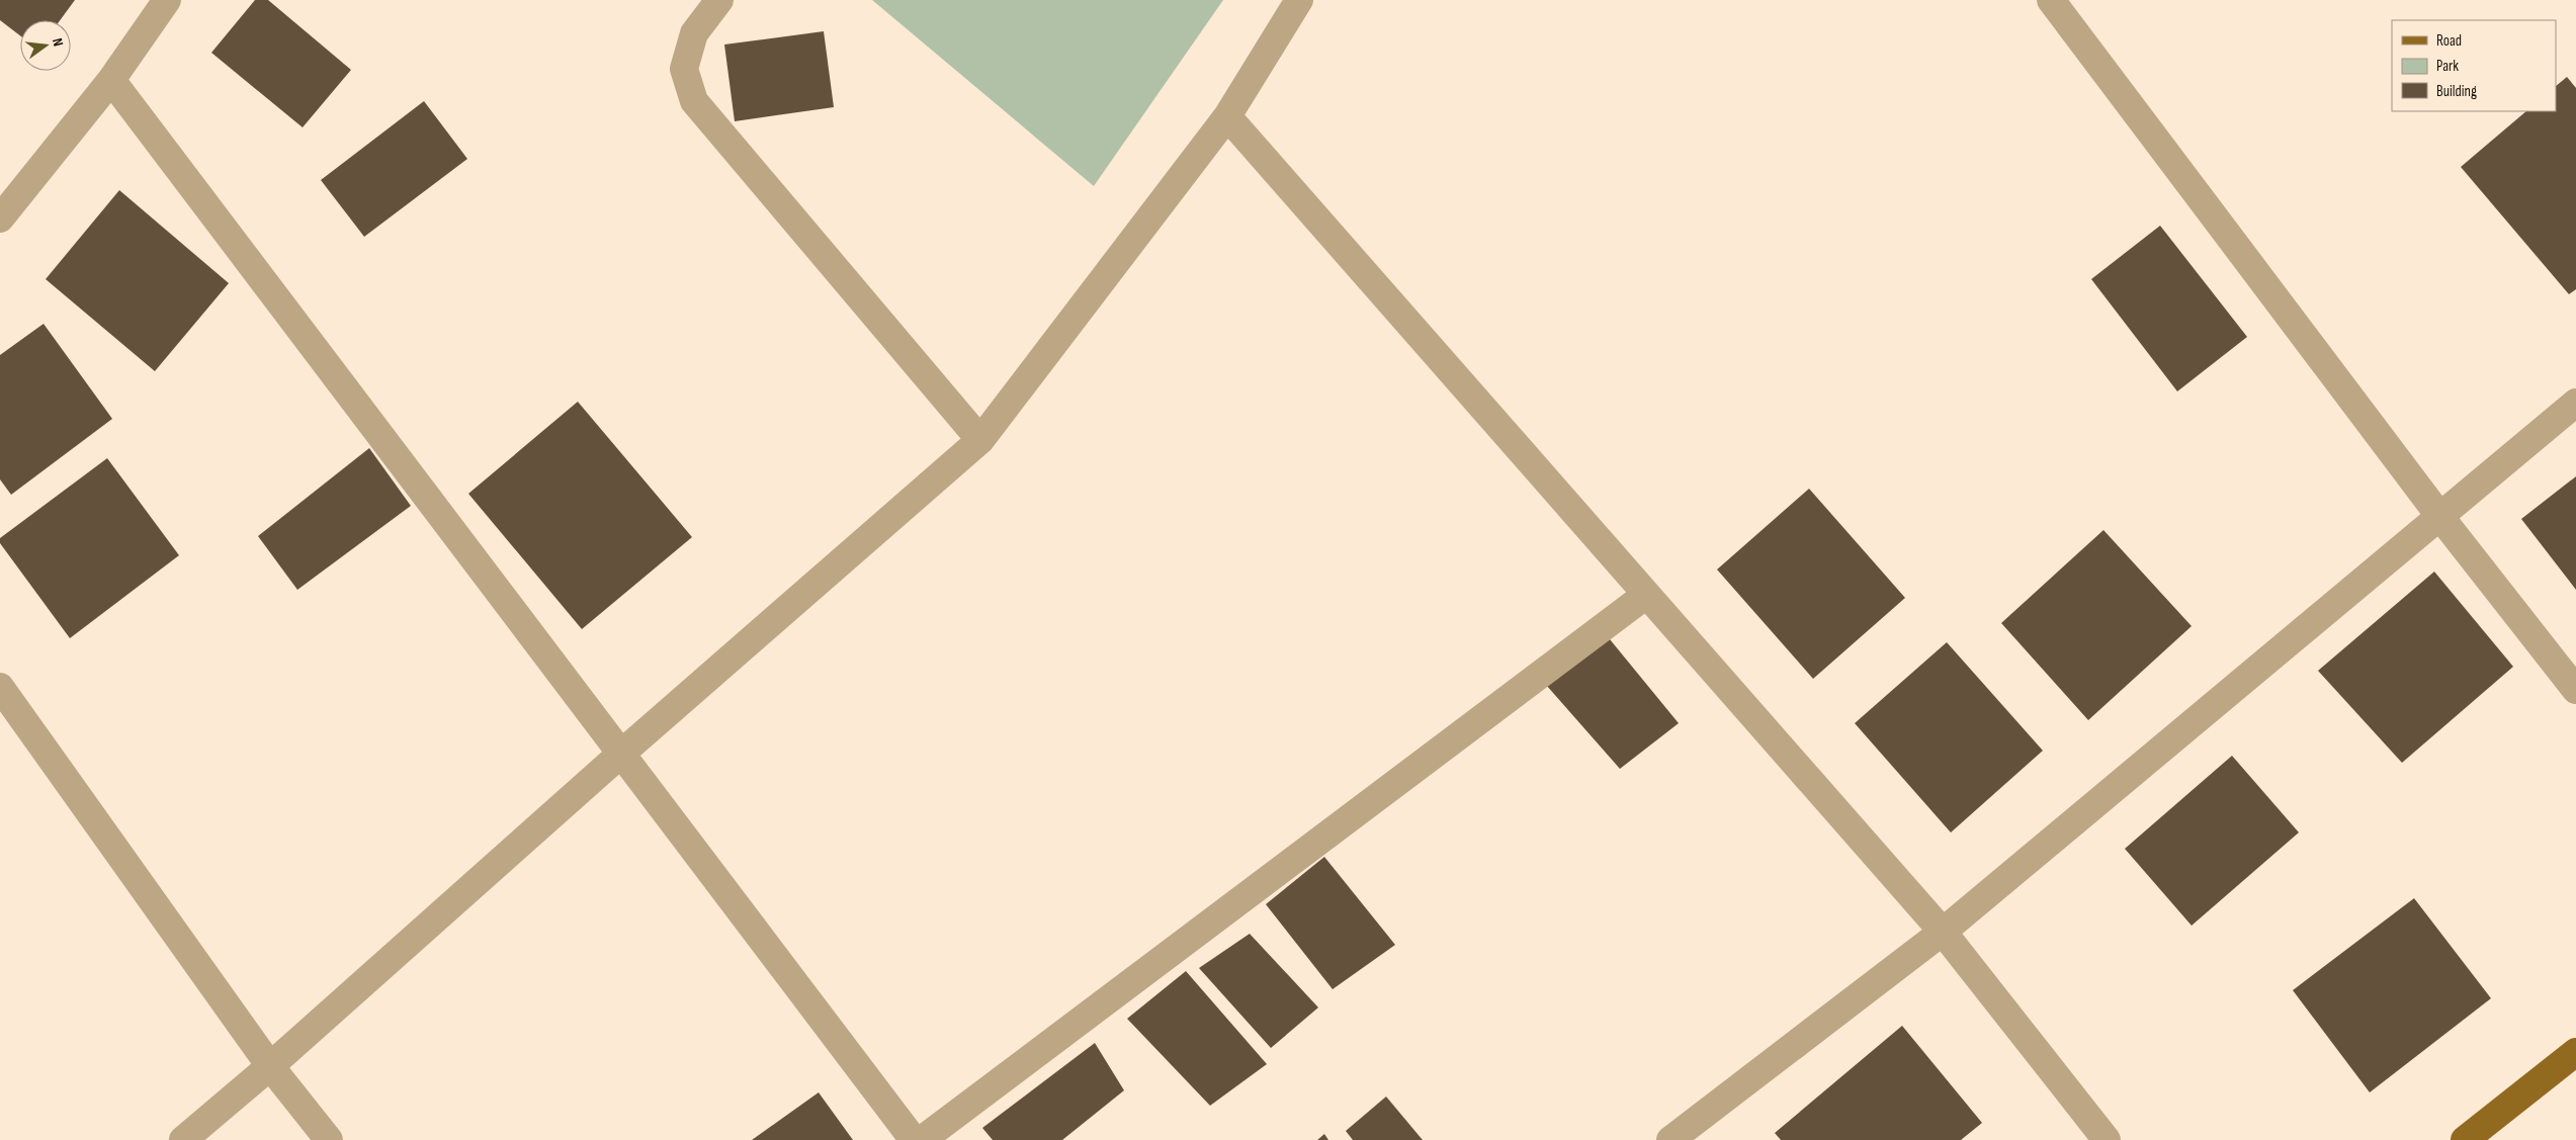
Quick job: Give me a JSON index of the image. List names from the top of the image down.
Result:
{
  "legend": ["Road", "Park", "Building"],
  "north": "right"
}
